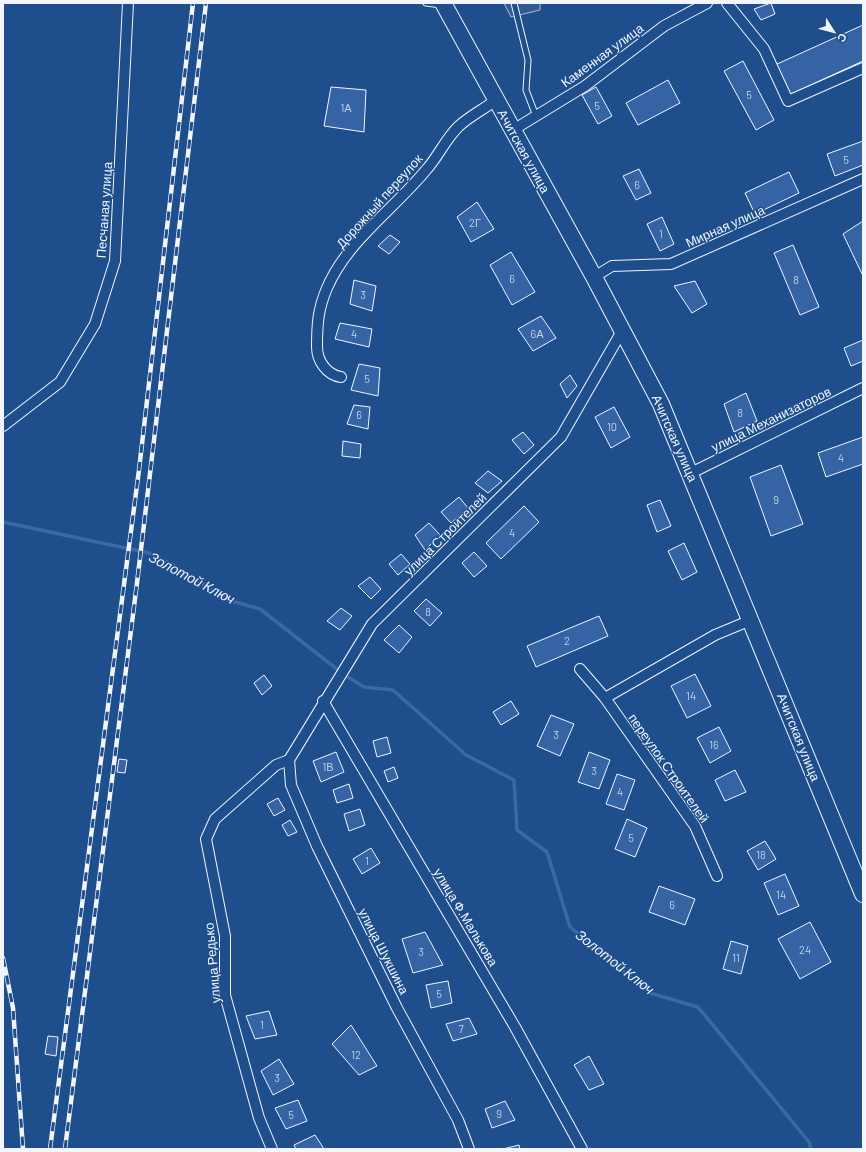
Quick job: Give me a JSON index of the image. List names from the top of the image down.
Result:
{
  "streets": {
    "main road": ["Ачитская улица"],
    "street": [
      "Каменная улица",
      "Дорожный переулок",
      "Песчаная улица",
      "Мирная улица",
      "улица Механизаторов",
      "улица Строителей",
      "переулок Строителей",
      "улица Ф.Малькова",
      "улица Шукшина",
      "улица Редько"
    ]
  },
  "crossings": [
    ["Каменная улица", "Ачитская улица"],
    ["Ачитская улица", "Дорожный переулок"],
    ["Ачитская улица", "Мирная улица"],
    ["Ачитская улица", "улица Механизаторов"],
    ["Ачитская улица", "улица Строителей"],
    ["улица Строителей", "улица Ф.Малькова"],
    ["улица Строителей", "улица Шукшина"],
    ["улица Строителей", "улица Редько"],
    ["улица Шукшина", "улица Редько"]
  ],
  "water": ["Золотой Ключ"],
  "house_numbers": [
    "5",
    "5",
    "1А",
    "5",
    "6",
    "2Г",
    "1",
    "6",
    "8",
    "3",
    "4",
    "6А",
    "5",
    "8",
    "6",
    "10",
    "4",
    "9",
    "4",
    "8",
    "2",
    "14",
    "3",
    "16",
    "1В",
    "3",
    "4",
    "5",
    "18",
    "1",
    "14",
    "6",
    "24",
    "3",
    "11",
    "5",
    "1",
    "7",
    "12",
    "3",
    "9",
    "5"
  ],
  "north": "bottom right"
}
